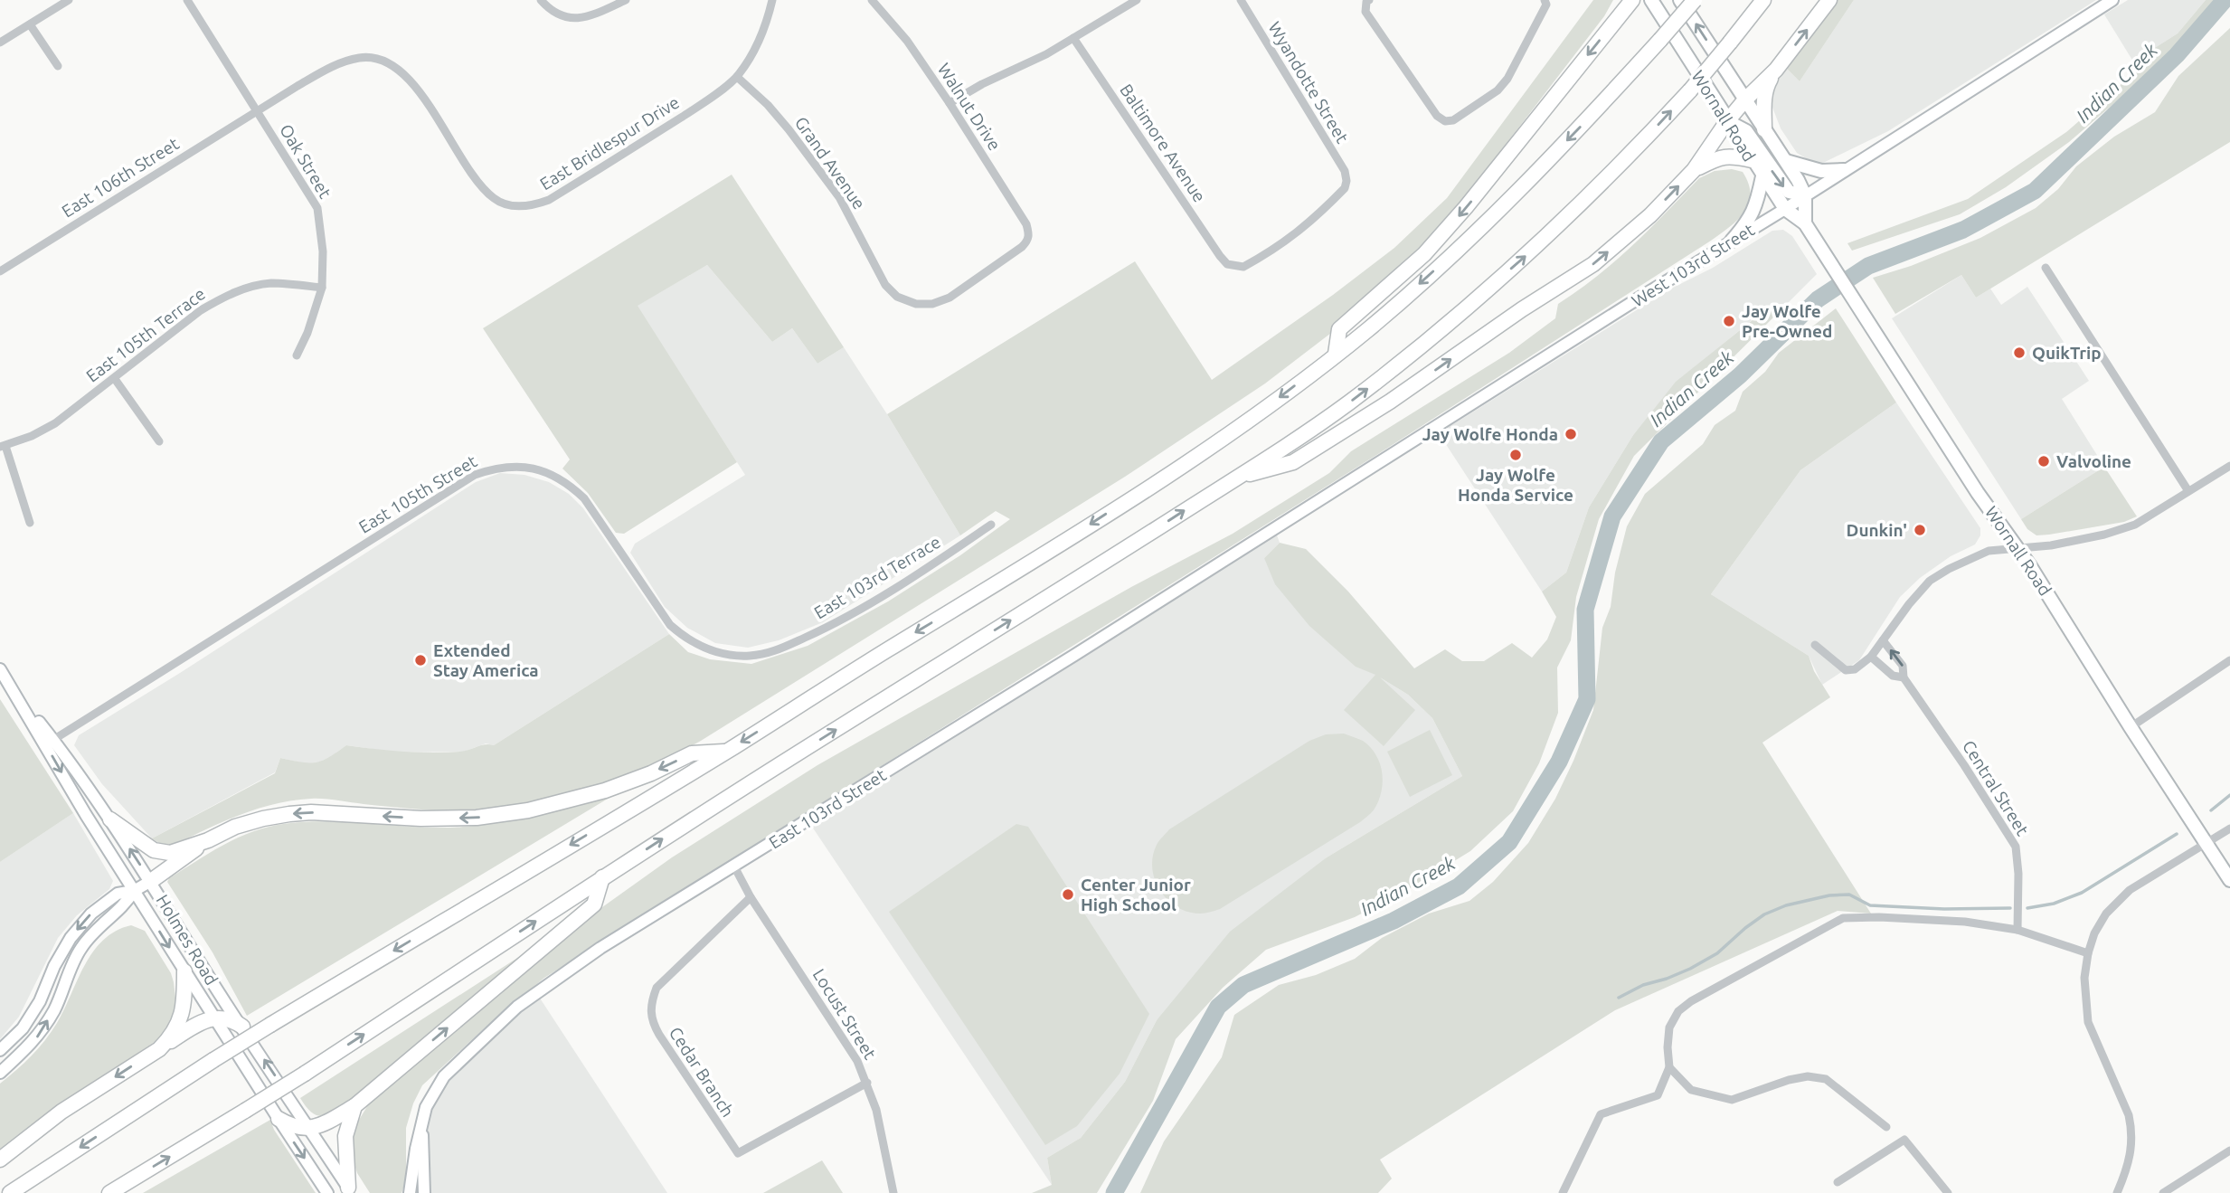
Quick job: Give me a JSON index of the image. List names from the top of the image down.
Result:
{
  "streets": {
    "main road": ["Wornall Road"],
    "street": [
      "Wyandotte Street",
      "Walnut Drive",
      "East Bridlespur Drive",
      "Baltimore Avenue",
      "Oak Street",
      "Grand Avenue",
      "East 106th Street",
      "West 103rd Street",
      "East 105th Terrace",
      "East 105th Street",
      "East 103rd Terrace",
      "Central Street",
      "East 103rd Street",
      "Holmes Road",
      "Locust Street",
      "Cedar Branch"
    ]
  },
  "crossings": [
    ["Wyandotte Street", "Baltimore Avenue"],
    ["Walnut Drive", "Grand Avenue"],
    ["Wornall Road", "West 103rd Street"],
    ["East Bridlespur Drive", "Oak Street"],
    ["East Bridlespur Drive", "Grand Avenue"],
    ["East Bridlespur Drive", "East 106th Street"],
    ["Oak Street", "East 106th Street"],
    ["Oak Street", "East 105th Terrace"],
    ["West 103rd Street", "East 103rd Street"],
    ["East 105th Street", "East 103rd Terrace"],
    ["East 105th Street", "Holmes Road"],
    ["East 103rd Street", "Locust Street"],
    ["Locust Street", "Cedar Branch"]
  ],
  "water": ["Indian Creek"],
  "places": [
    "Jay Wolfe Pre-Owned",
    "QuikTrip",
    "Jay Wolfe Honda",
    "Jay Wolfe Honda Service",
    "Valvoline",
    "Dunkin'",
    "Extended Stay America",
    "Center Junior High School"
  ]
}
